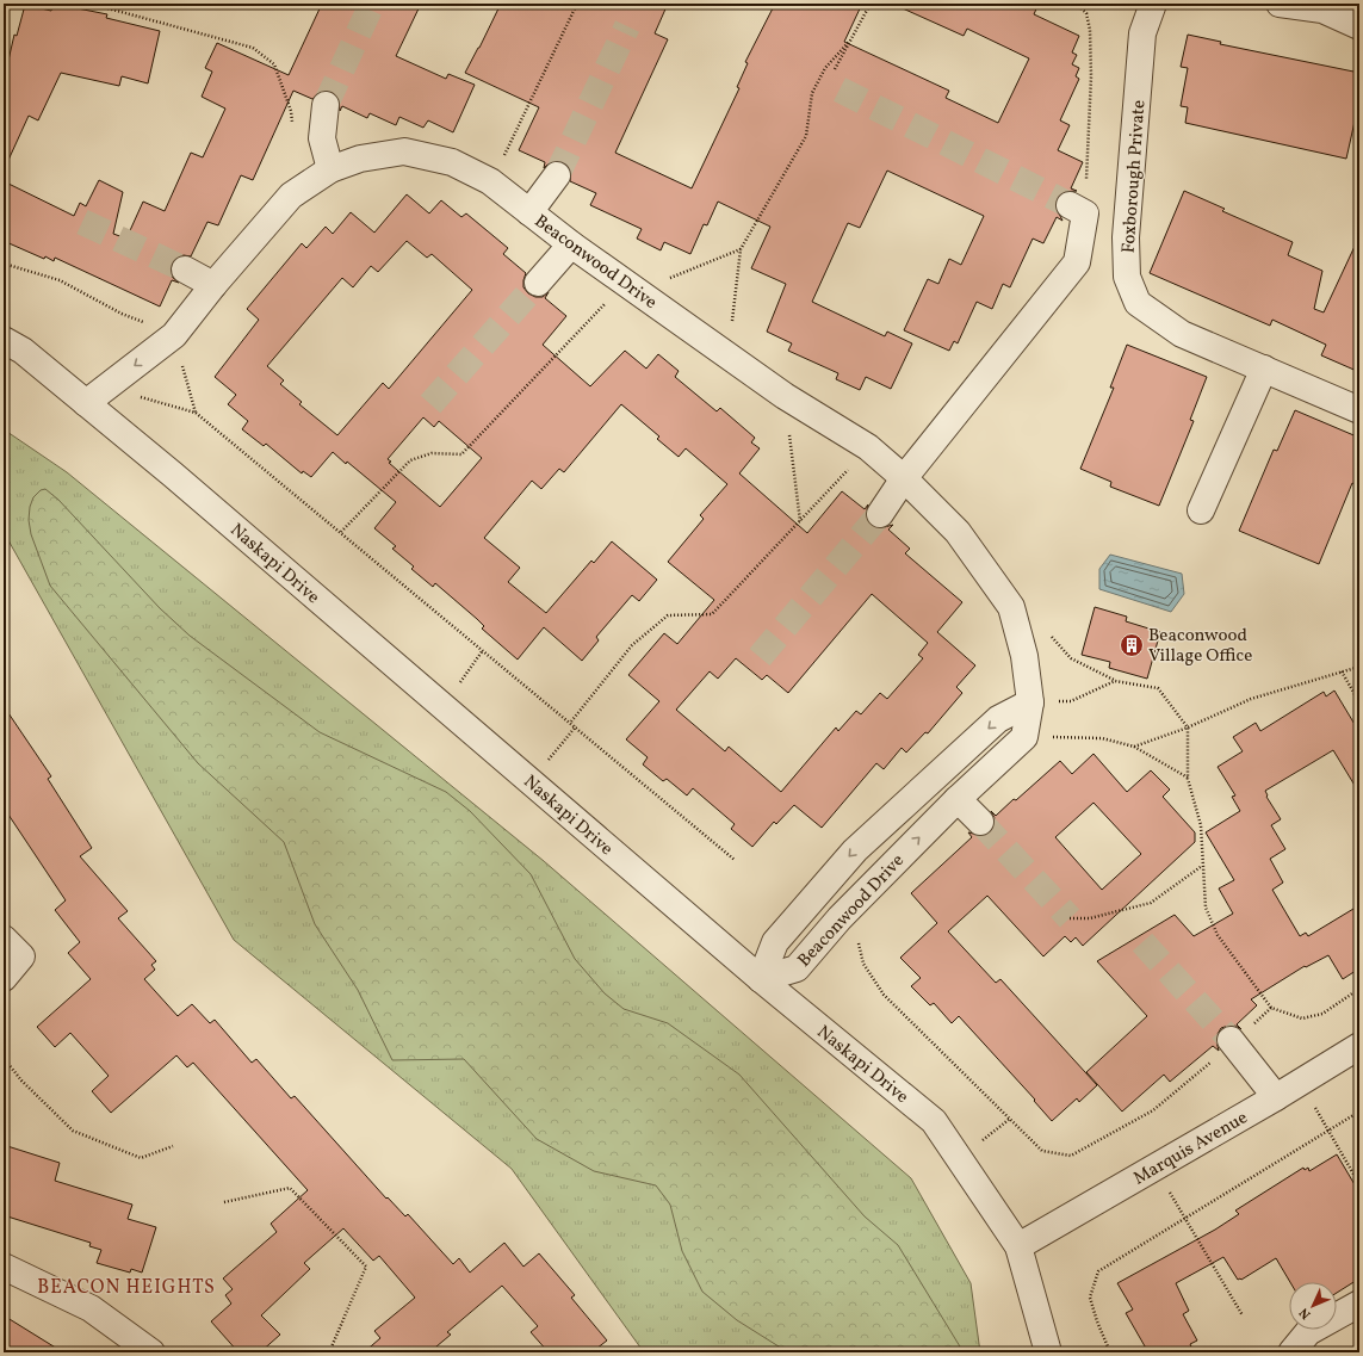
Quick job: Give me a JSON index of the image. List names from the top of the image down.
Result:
{
  "streets": {
    "street": [
      "Foxborough Private",
      "Beaconwood Drive",
      "Naskapi Drive",
      "Marquis Avenue"
    ]
  },
  "crossings": [
    ["Beaconwood Drive", "Naskapi Drive"],
    ["Naskapi Drive", "Marquis Avenue"]
  ],
  "districts": ["BEACON HEIGHTS"],
  "places": {
    "building": ["Beaconwood Village Office"]
  },
  "north": "bottom left"
}
